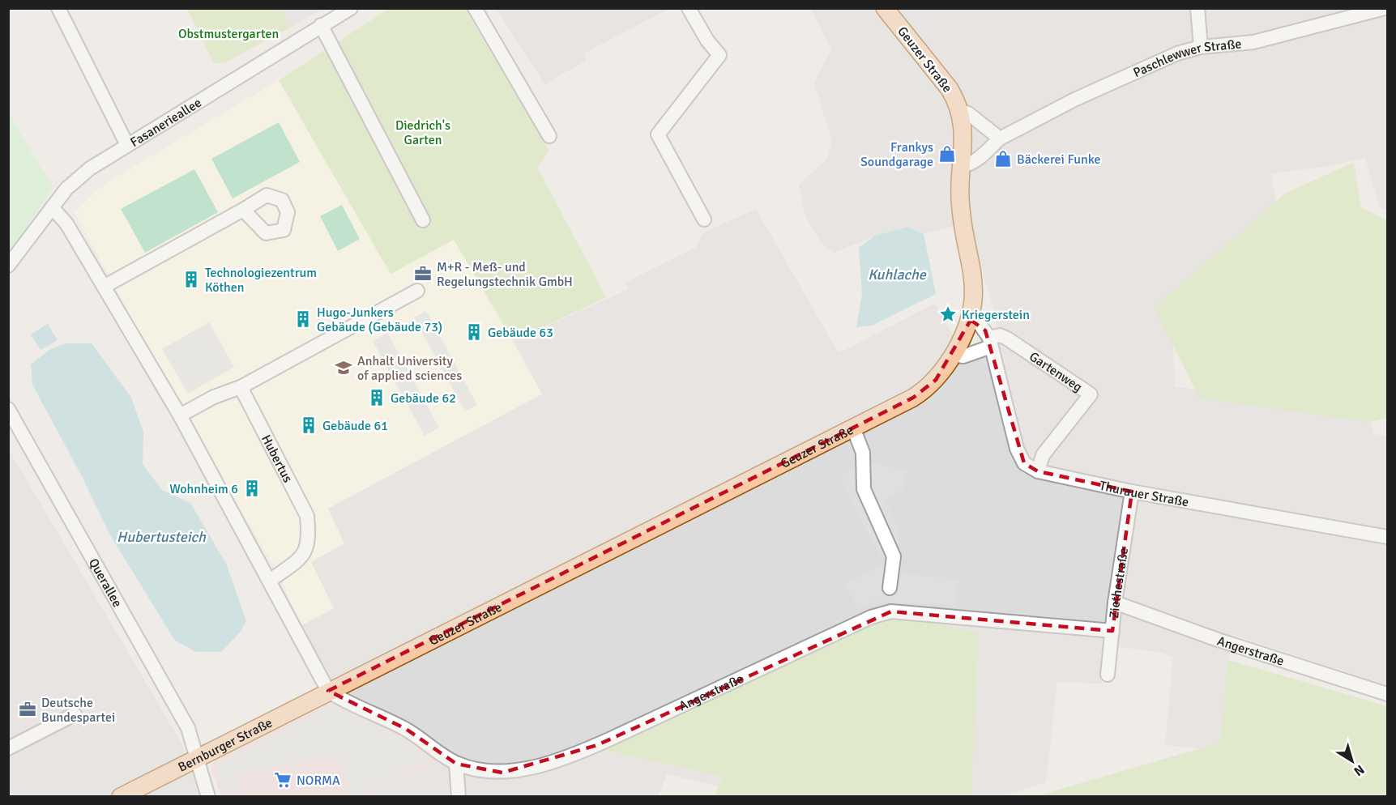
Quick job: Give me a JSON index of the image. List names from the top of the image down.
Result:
{
  "streets": {
    "main road": ["Geuzer Straße", "Bernburger Straße"],
    "street": [
      "Paschlewwer Straße",
      "Fasanerieallee",
      "Gartenweg",
      "Hubertus",
      "Thurauer Straße",
      "Querallee",
      "Ziethestraße",
      "Angerstraße"
    ]
  },
  "crossings": [
    ["Paschlewwer Straße", "Geuzer Straße"],
    ["Geuzer Straße", "Angerstraße"],
    ["Geuzer Straße", "Bernburger Straße"],
    ["Gartenweg", "Thurauer Straße"],
    ["Thurauer Straße", "Ziethestraße"],
    ["Querallee", "Bernburger Straße"],
    ["Ziethestraße", "Angerstraße"],
    ["Angerstraße", "Bernburger Straße"]
  ],
  "water": ["Kuhlache", "Hubertusteich"],
  "parks": ["Obstmustergarten", "Diedrich's Garten"],
  "places": {
    "shop": ["Frankys Soundgarage", "Bäckerei Funke"],
    "office": ["M+R - Meß- und Regelungstechnik GmbH", "Deutsche Bundespartei"],
    "building": [
      "Technologiezentrum Köthen",
      "Hugo-Junkers Gebäude (Gebäude 73)",
      "Gebäude 63",
      "Gebäude 62",
      "Gebäude 61",
      "Wohnheim 6"
    ],
    "place": ["Kriegerstein"],
    "school or university": ["Anhalt University of applied sciences"],
    "supermarket": ["NORMA"]
  },
  "north": "bottom right"
}
